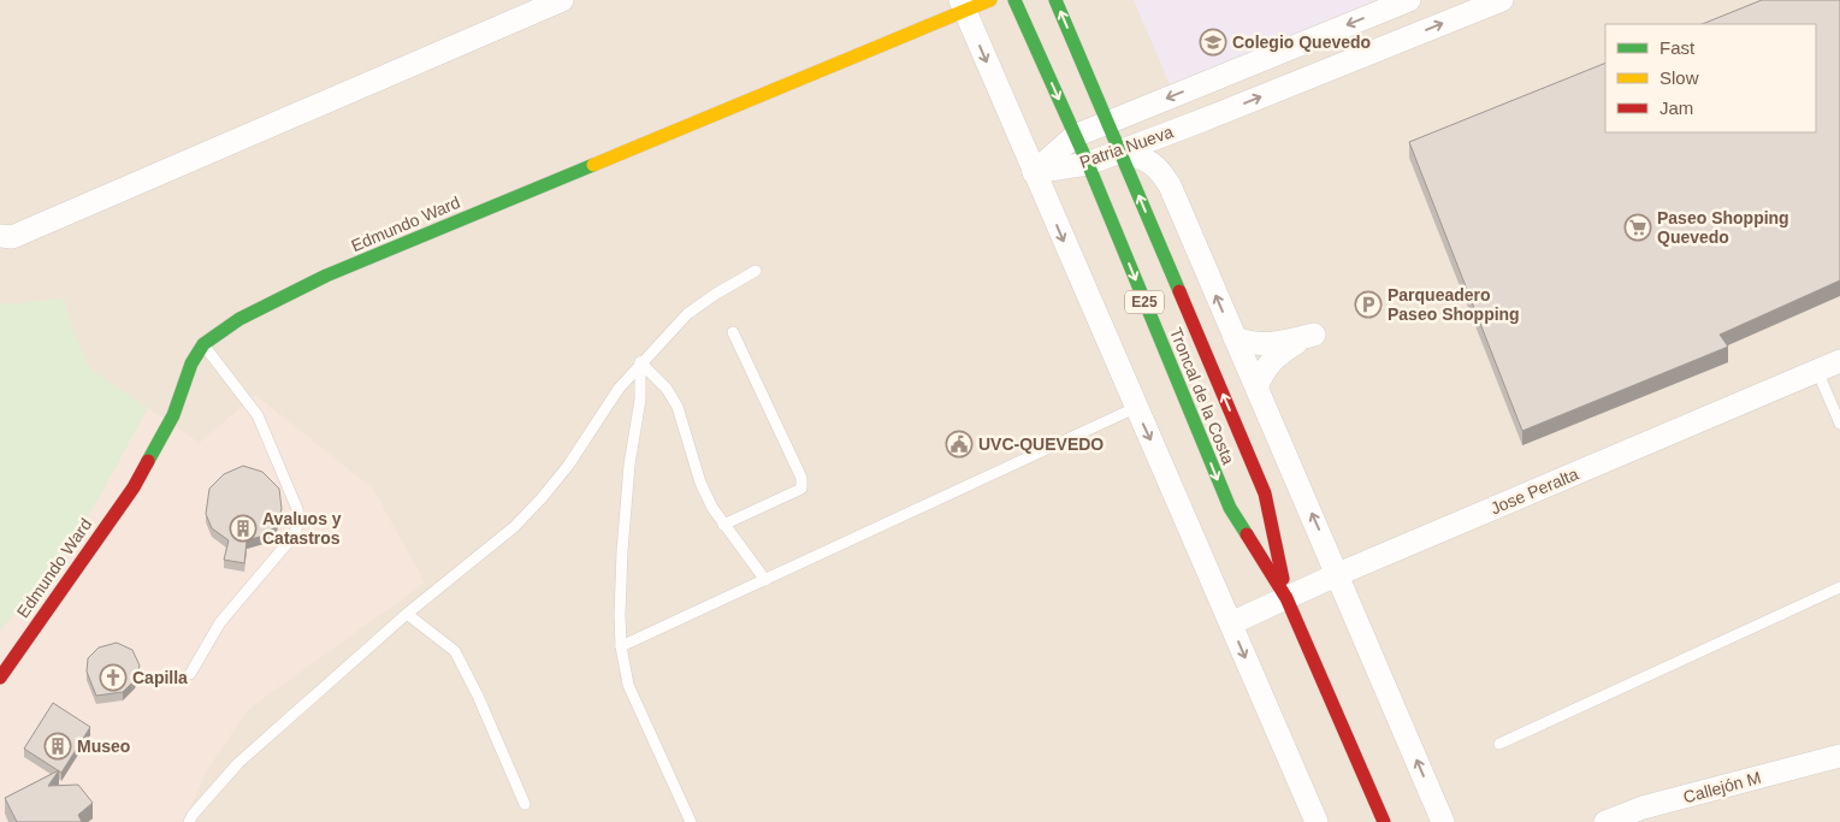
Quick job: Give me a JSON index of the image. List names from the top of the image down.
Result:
{
  "streets": {
    "main road": ["Edmundo Ward", "E25", "Troncal de la Costa"],
    "street": ["Patria Nueva", "Jose Peralta", "Callejón M"]
  },
  "crossings": [
    ["Patria Nueva", "Troncal de la Costa"],
    ["Troncal de la Costa", "Jose Peralta"]
  ],
  "places": {
    "school or university": ["Colegio Quevedo"],
    "supermarket": ["Paseo Shopping Quevedo"],
    "parking": ["Parqueadero Paseo Shopping"],
    "public building": ["UVC-QUEVEDO"],
    "building": ["Avaluos y Catastros", "Museo"],
    "church": ["Capilla"]
  },
  "legend": ["Fast", "Slow", "Jam"]
}
